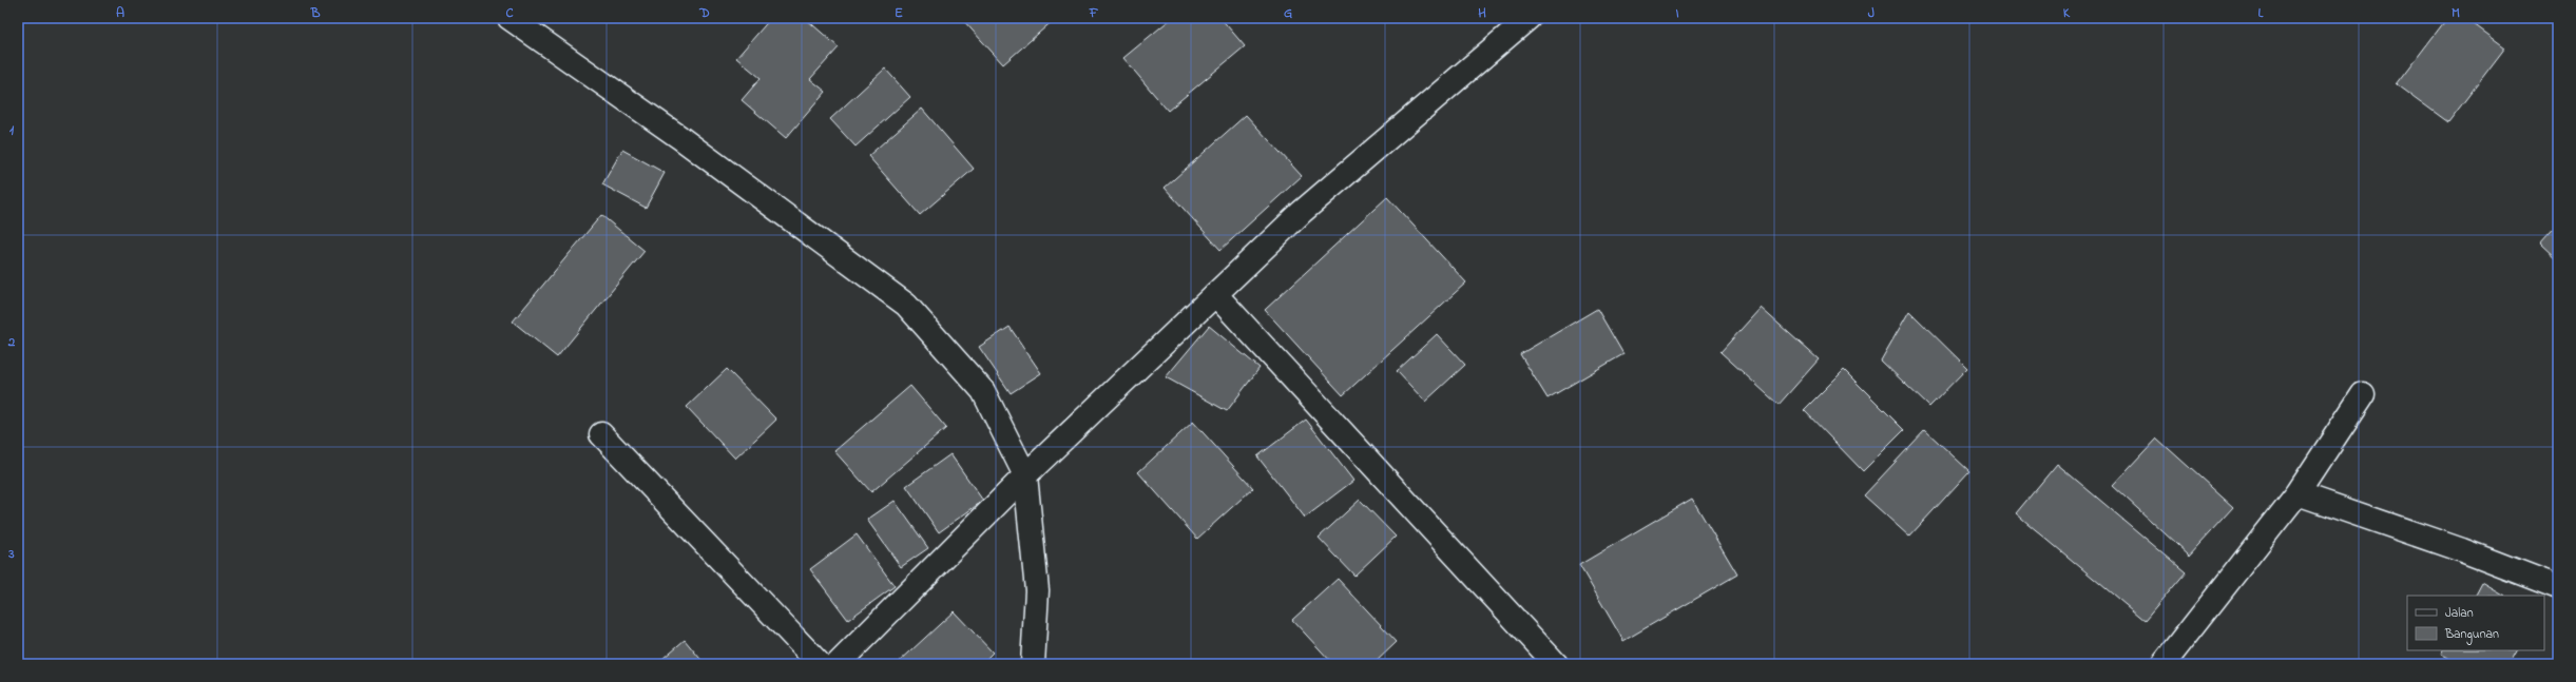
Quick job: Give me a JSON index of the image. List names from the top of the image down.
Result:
{
  "legend": ["Jalan", "Bangunan"],
  "grid": {
    "columns": [
      "A",
      "B",
      "C",
      "D",
      "E",
      "F",
      "G",
      "H",
      "I",
      "J",
      "K",
      "L",
      "M"
    ],
    "rows": ["1", "2", "3"]
  }
}
